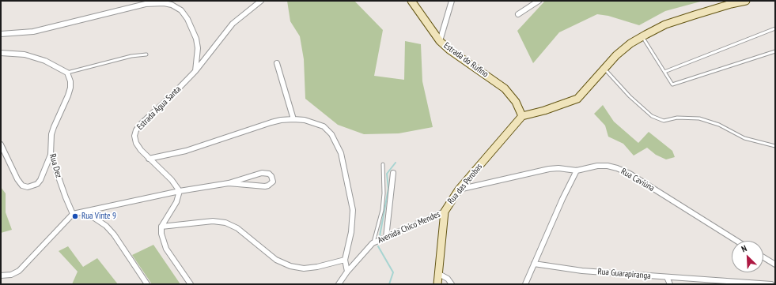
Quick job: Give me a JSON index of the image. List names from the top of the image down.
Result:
{
  "streets": {
    "street": [
      "Estrada do Rufino",
      "Estrada Água Santa",
      "Rua Dez",
      "Rua Caviúna",
      "Rua das Perobas",
      "Avenida Chico Mendes",
      "Rua Guarapiranga"
    ]
  },
  "crossings": [
    ["Estrada do Rufino", "Rua das Perobas"],
    ["Rua Caviúna", "Rua das Perobas"],
    ["Rua das Perobas", "Avenida Chico Mendes"]
  ],
  "places": ["Rua Vinte 9"],
  "north": "top left"
}
